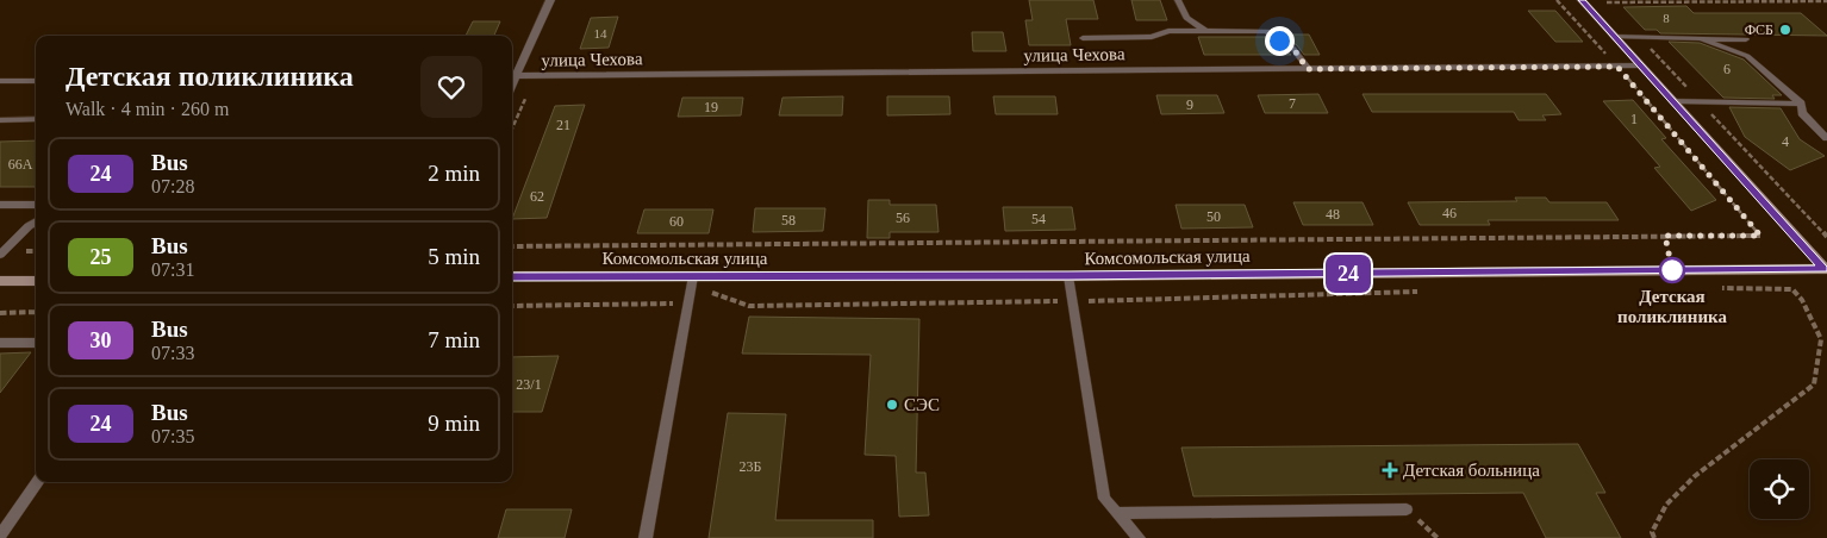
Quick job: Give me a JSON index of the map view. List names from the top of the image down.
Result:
{
  "streets": {
    "street": ["улица Чехова", "Комсомольская улица"]
  },
  "places": {
    "other": ["ФСБ", "Детская поликлиника", "СЭС"],
    "health": ["Детская больница"]
  },
  "lines": ["bus line 24"],
  "house_numbers": [
    "8",
    "14",
    "6",
    "7",
    "9",
    "19",
    "1",
    "21",
    "4",
    "66А",
    "62",
    "46",
    "48",
    "50",
    "56",
    "54",
    "58",
    "60",
    "23/1",
    "23Б"
  ],
  "page": {
    "on_map": "24",
    "heading": ["Детская поликлиника", "Walk · 4 min · 260 m"],
    "list": [
      {
        "mark": "24",
        "name": "Bus",
        "note": "07:28",
        "value": "2 min"
      },
      {
        "mark": "25",
        "name": "Bus",
        "note": "07:31",
        "value": "5 min"
      },
      {
        "mark": "30",
        "name": "Bus",
        "note": "07:33",
        "value": "7 min"
      },
      {
        "mark": "24",
        "name": "Bus",
        "note": "07:35",
        "value": "9 min"
      }
    ]
  }
}
